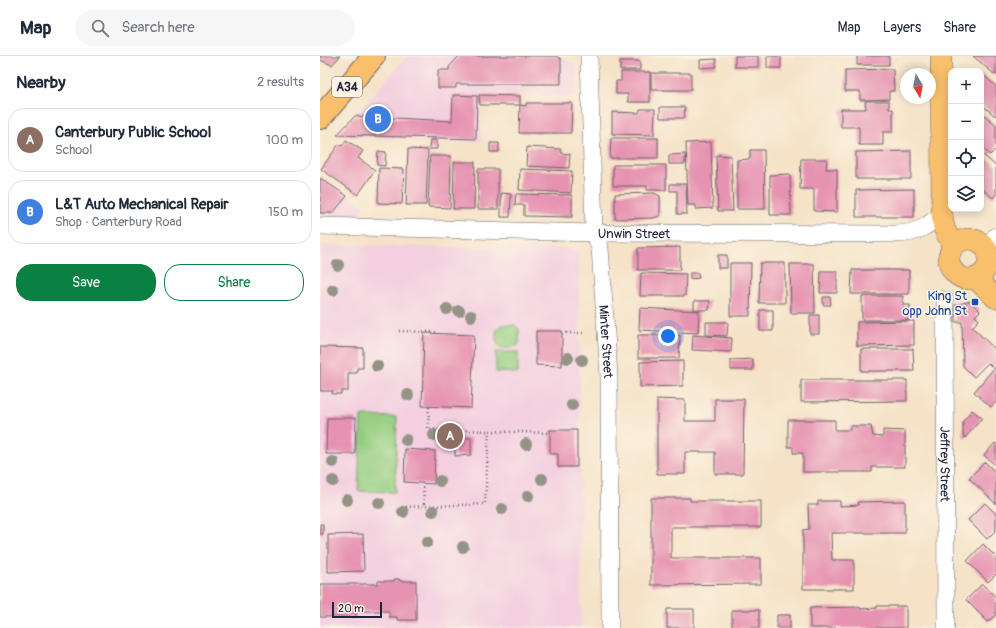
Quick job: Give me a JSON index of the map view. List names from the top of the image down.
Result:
{
  "streets": {
    "highway": ["A34"],
    "street": ["Unwin Street", "Minter Street", "Jeffrey Street"]
  },
  "crossings": [
    ["Unwin Street", "Minter Street"]
  ],
  "places": {
    "transit": ["King St opp John St"]
  },
  "scale_bar": "20 m",
  "north": "bottom",
  "page": {
    "header": "Map",
    "search": "Search here",
    "nav": ["Map", "Layers", "Share"],
    "heading": ["Nearby", "2 results"],
    "map_buttons": ["+", "−"],
    "pins": ["B", "A"],
    "list": [
      {
        "mark": "A",
        "name": "Canterbury Public School",
        "note": "School",
        "value": "100 m"
      },
      {
        "mark": "B",
        "name": "L&T Auto Mechanical Repair",
        "note": "Shop · Canterbury Road",
        "value": "150 m"
      }
    ],
    "buttons": ["Save", "Share"],
    "scale": "20 m"
  }
}
